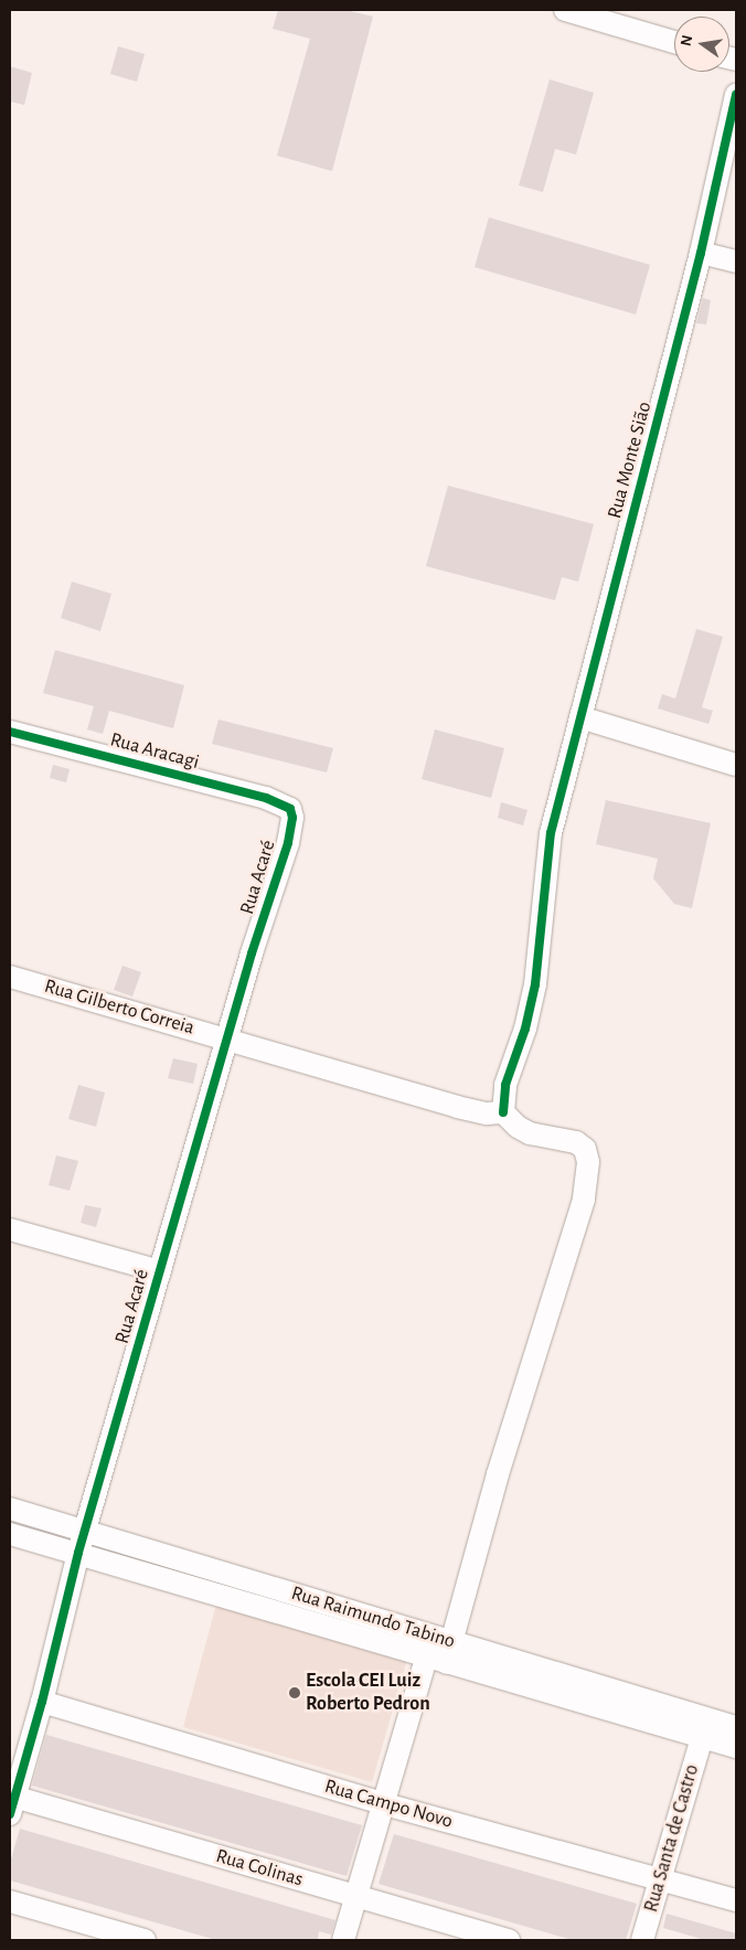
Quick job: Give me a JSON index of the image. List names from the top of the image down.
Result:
{
  "streets": {
    "street": [
      "Rua Monte Sião",
      "Rua Aracagi",
      "Rua Acaré",
      "Rua Gilberto Correia",
      "Rua Raimundo Tabino",
      "Rua Campo Novo",
      "Rua Santa de Castro",
      "Rua Colinas"
    ]
  },
  "crossings": [
    ["Rua Monte Sião", "Rua Gilberto Correia"],
    ["Rua Aracagi", "Rua Acaré"],
    ["Rua Acaré", "Rua Gilberto Correia"],
    ["Rua Acaré", "Rua Raimundo Tabino"],
    ["Rua Acaré", "Rua Campo Novo"],
    ["Rua Acaré", "Rua Colinas"],
    ["Rua Raimundo Tabino", "Rua Santa de Castro"],
    ["Rua Campo Novo", "Rua Santa de Castro"]
  ],
  "places": ["Escola CEI Luiz Roberto Pedron"],
  "north": "left"
}
